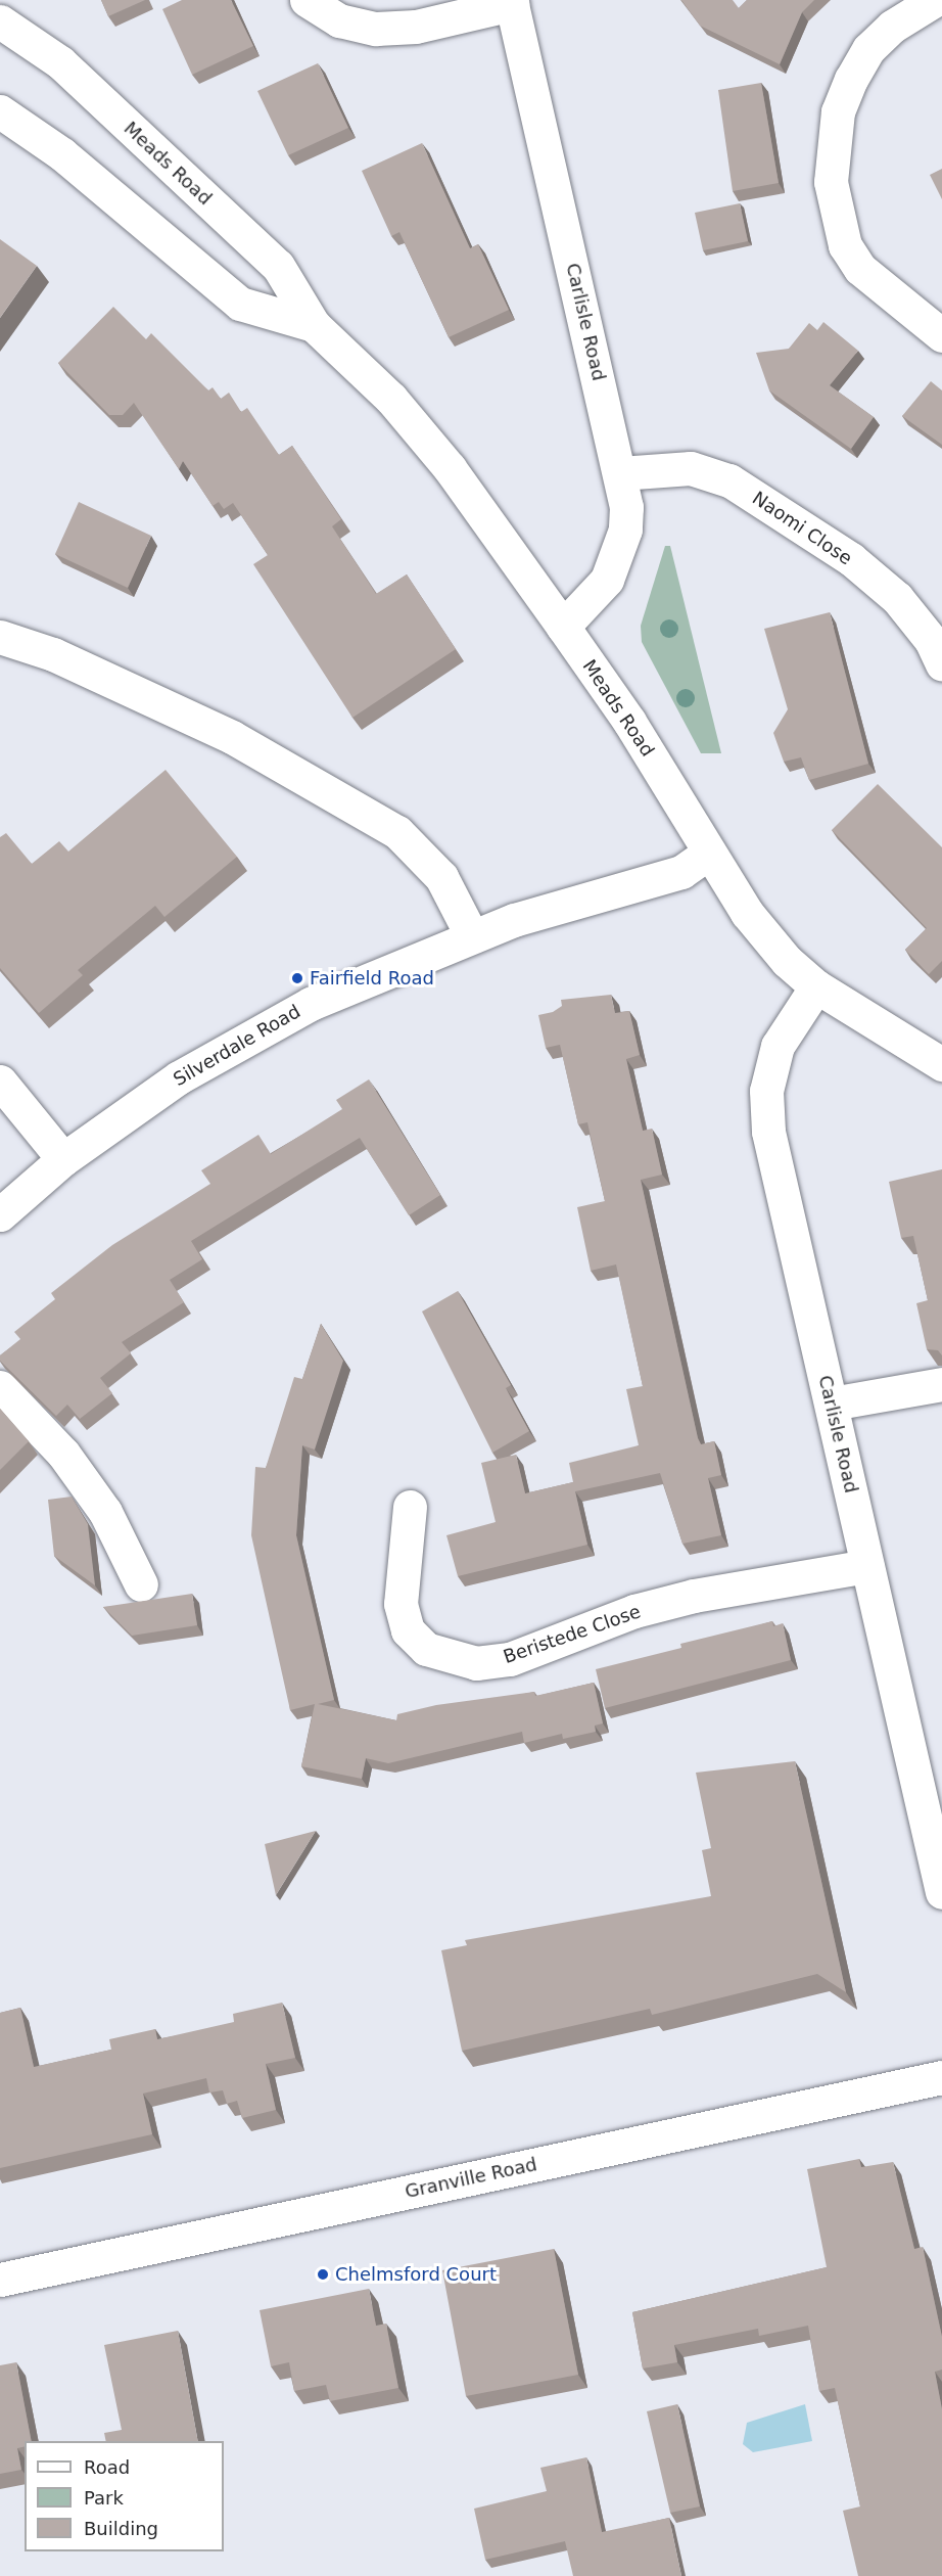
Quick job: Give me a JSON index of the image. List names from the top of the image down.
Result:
{
  "streets": {
    "street": [
      "Meads Road",
      "Carlisle Road",
      "Naomi Close",
      "Silverdale Road",
      "Beristede Close",
      "Granville Road"
    ]
  },
  "crossings": [
    ["Meads Road", "Carlisle Road"],
    ["Meads Road", "Silverdale Road"],
    ["Carlisle Road", "Naomi Close"],
    ["Carlisle Road", "Beristede Close"]
  ],
  "places": ["Fairfield Road", "Chelmsford Court"],
  "legend": ["Road", "Park", "Building"]
}
